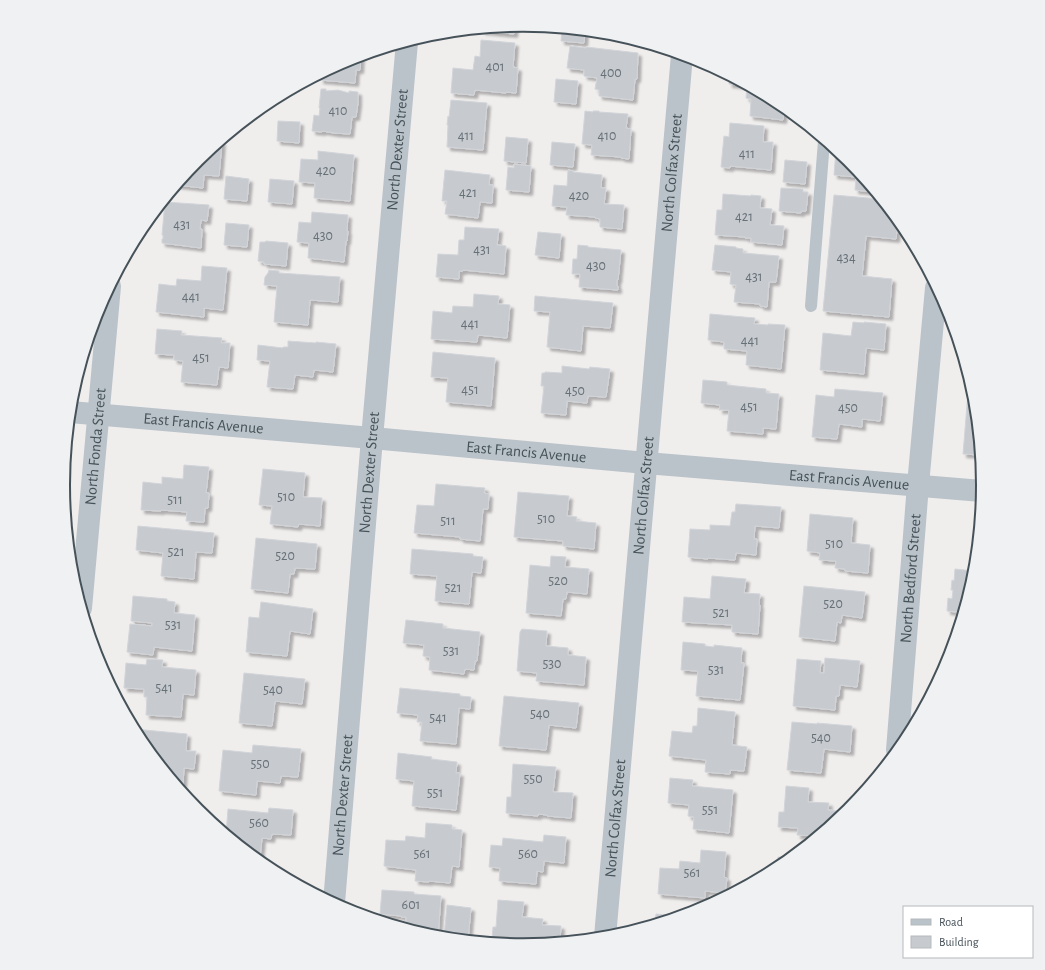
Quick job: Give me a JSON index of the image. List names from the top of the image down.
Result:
{
  "streets": {
    "street": [
      "North Dexter Street",
      "North Colfax Street",
      "East Francis Avenue",
      "North Fonda Street",
      "North Bedford Street"
    ]
  },
  "crossings": [
    ["North Dexter Street", "East Francis Avenue"],
    ["North Colfax Street", "East Francis Avenue"],
    ["East Francis Avenue", "North Fonda Street"],
    ["East Francis Avenue", "North Bedford Street"]
  ],
  "house_numbers": [
    "401",
    "400",
    "410",
    "411",
    "410",
    "411",
    "420",
    "421",
    "420",
    "421",
    "431",
    "430",
    "431",
    "434",
    "430",
    "431",
    "441",
    "441",
    "441",
    "451",
    "451",
    "450",
    "451",
    "450",
    "510",
    "511",
    "510",
    "511",
    "510",
    "521",
    "520",
    "520",
    "521",
    "520",
    "521",
    "531",
    "531",
    "530",
    "531",
    "541",
    "540",
    "540",
    "541",
    "540",
    "550",
    "550",
    "551",
    "551",
    "560",
    "561",
    "560",
    "561",
    "601"
  ],
  "legend": ["Road", "Building"]
}
